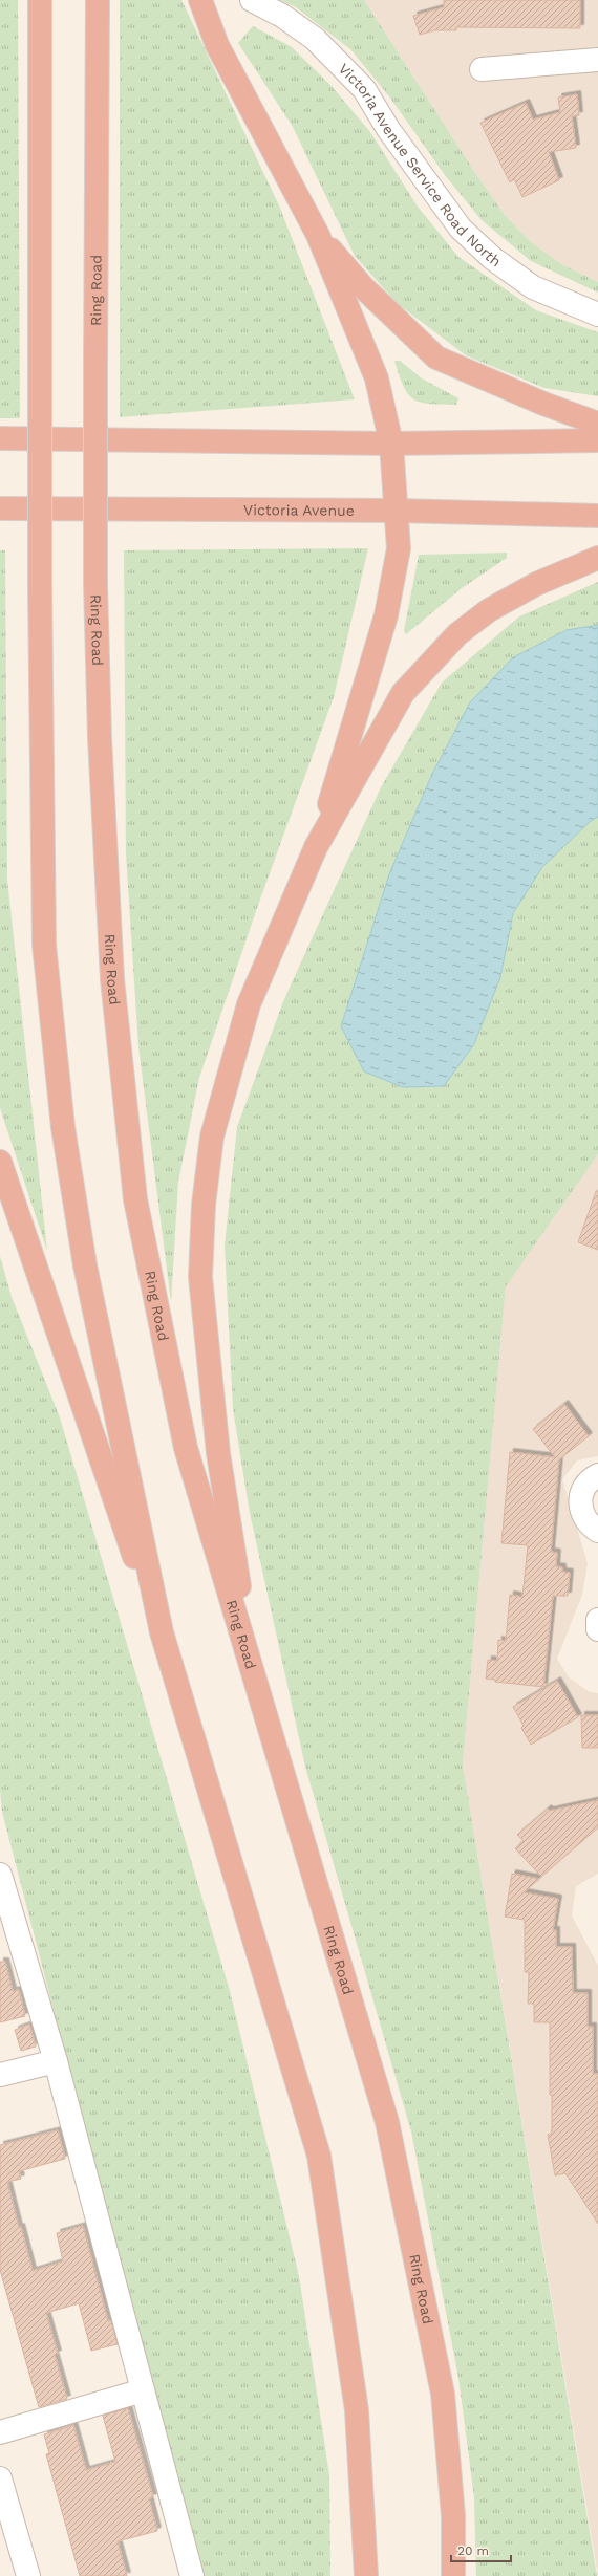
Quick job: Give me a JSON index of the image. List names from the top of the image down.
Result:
{
  "streets": {
    "highway": ["Ring Road", "Victoria Avenue"],
    "street": ["Victoria Avenue Service Road North"]
  },
  "scale_bar": "20 m"
}
